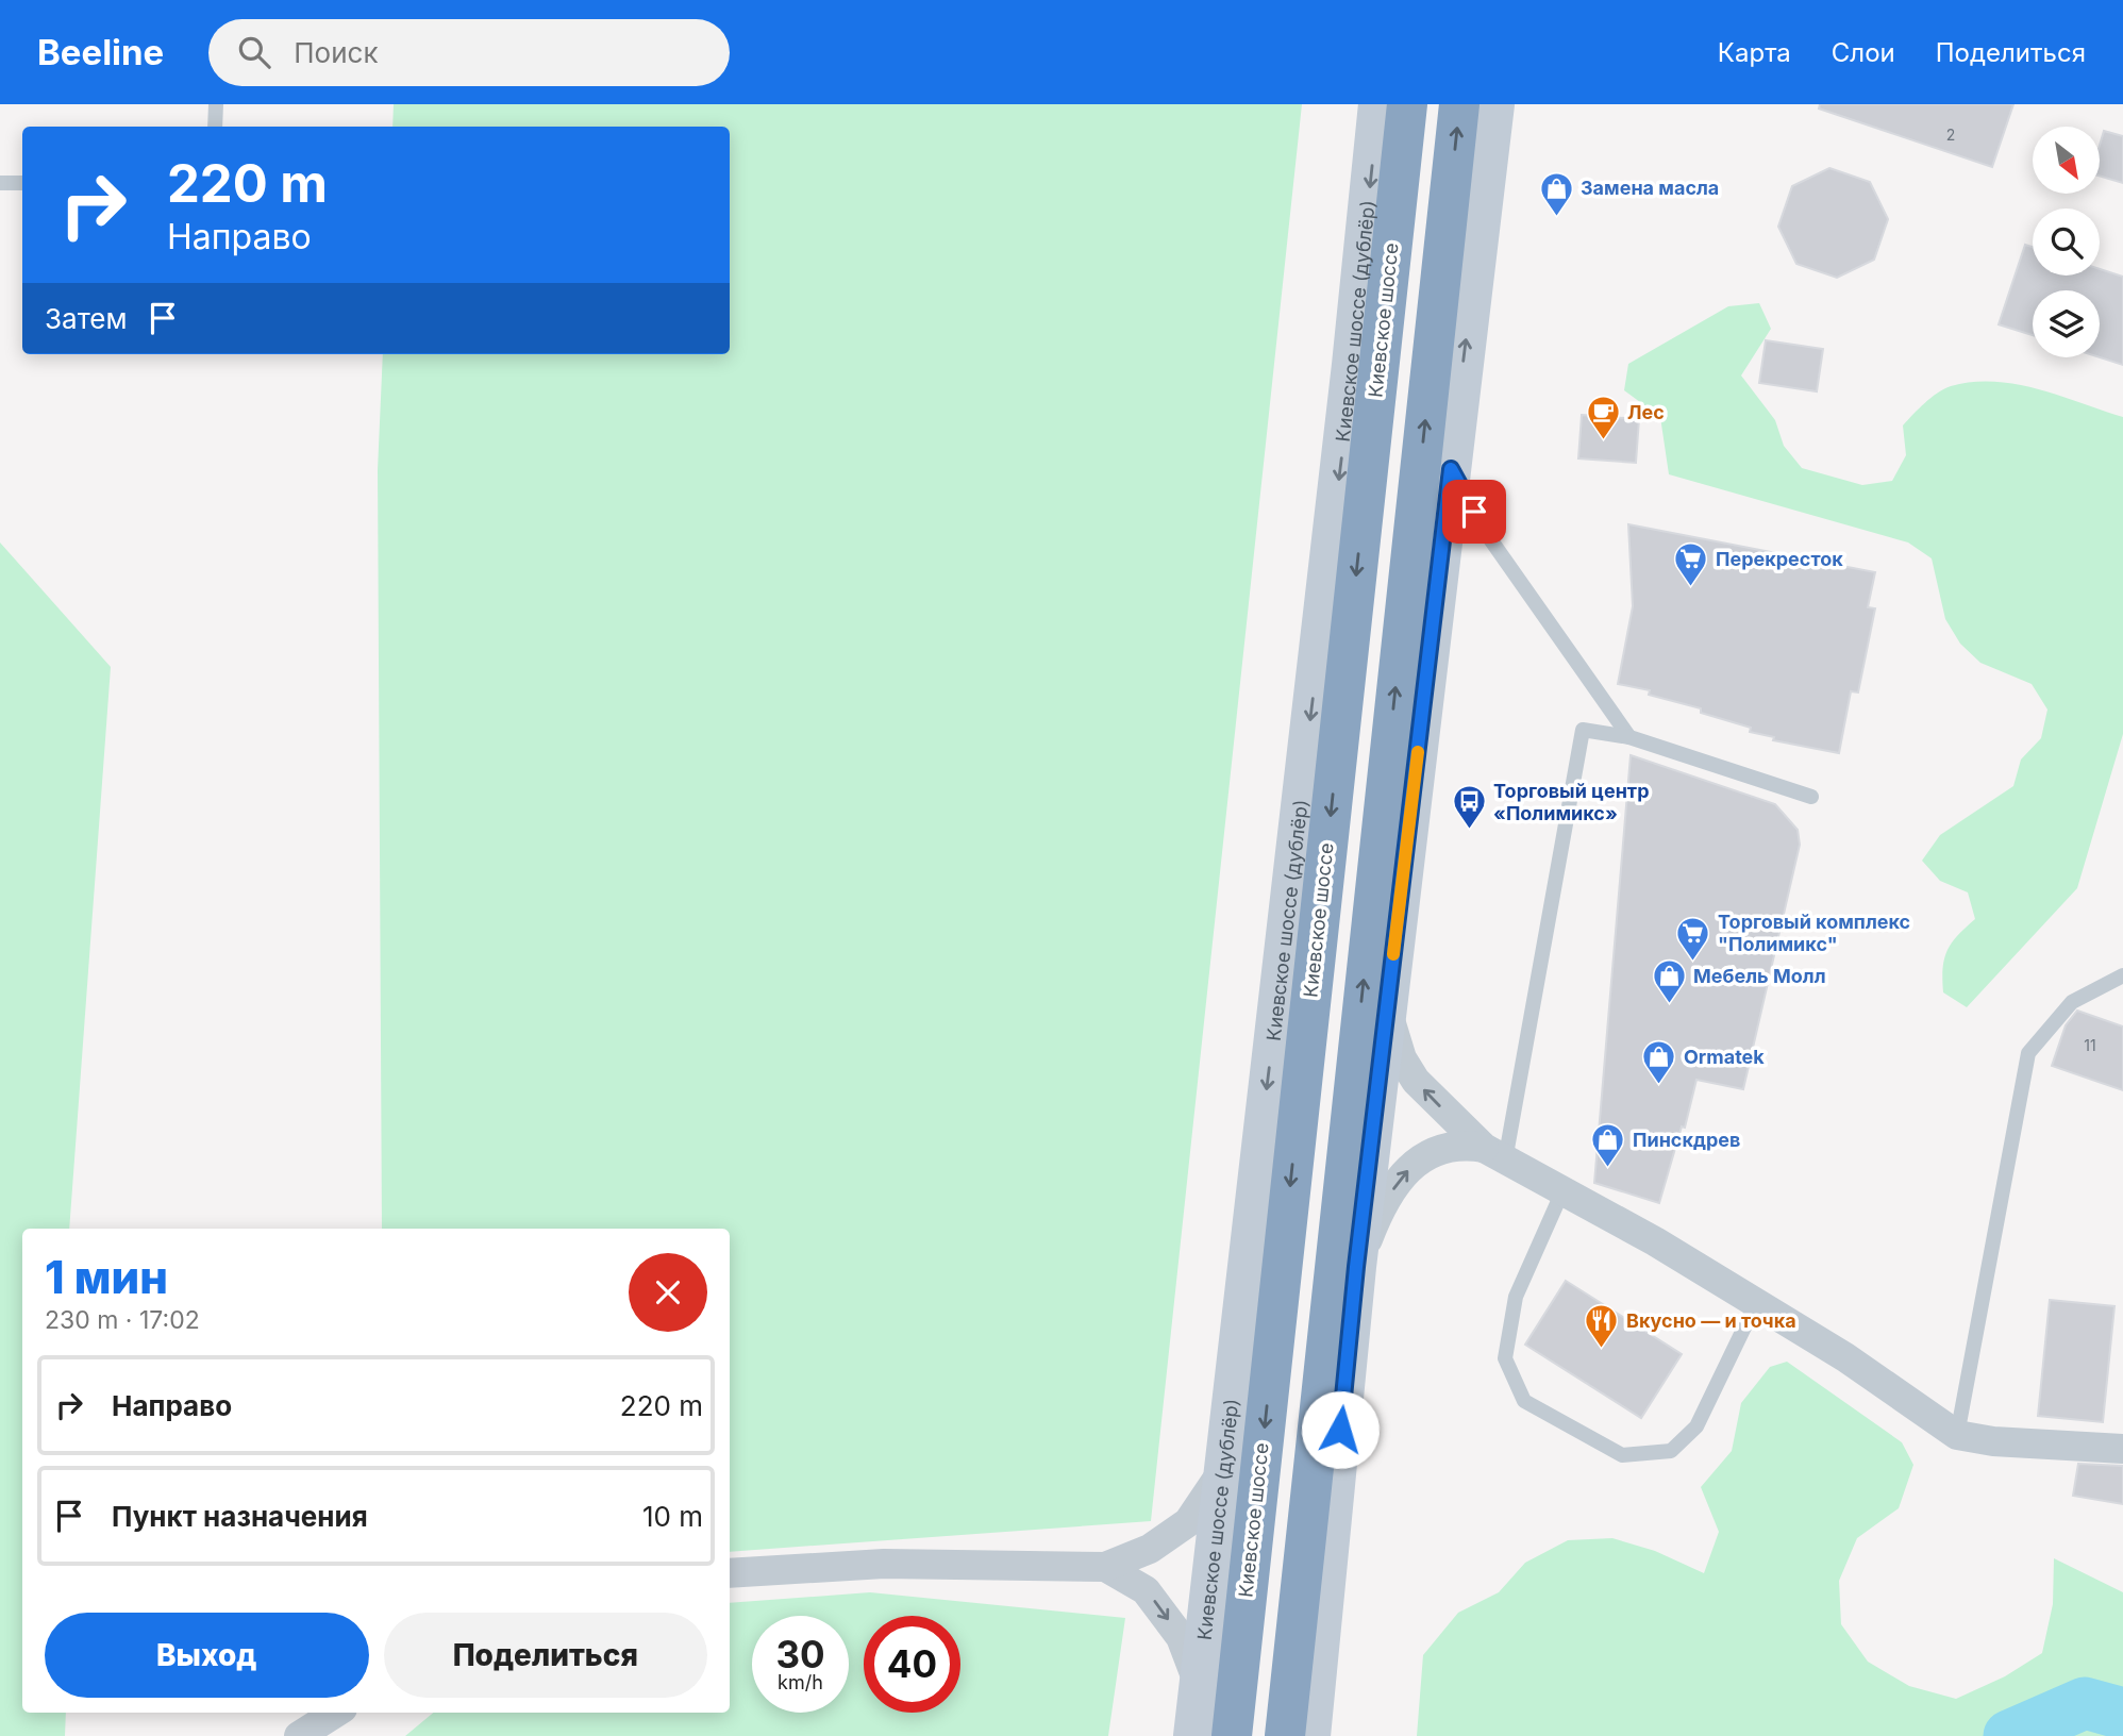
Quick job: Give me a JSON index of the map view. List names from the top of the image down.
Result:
{
  "streets": {
    "highway": ["Киевское шоссе"],
    "main road": ["Киевское шоссе (дублёр)"]
  },
  "places": {
    "shop": [
      "Замена масла",
      "Мебель Молл",
      "Ormatek",
      "Пинскдрев"
    ],
    "cafe": ["Лес"],
    "supermarket": ["Перекресток", "Торговый комплекс \"Полимикс\""],
    "bus stop": ["Торговый центр «Полимикс»"],
    "restaurant": ["Вкусно — и точка"]
  },
  "house_numbers": ["2", "11"],
  "north": "bottom right",
  "page": {
    "header": "Beeline",
    "search": "Поиск",
    "nav": ["Карта", "Слои", "Поделиться"],
    "turn": ["220 m", "Направо"],
    "then": "Затем",
    "heading": ["1 мин", "230 m · 17:02"],
    "list": [
      {
        "name": "Направо",
        "value": "220 m"
      },
      {
        "name": "Пункт назначения",
        "value": "10 m"
      }
    ],
    "buttons": ["Выход", "Поделиться"],
    "speed": "30 km/h",
    "limit": "40"
  }
}
